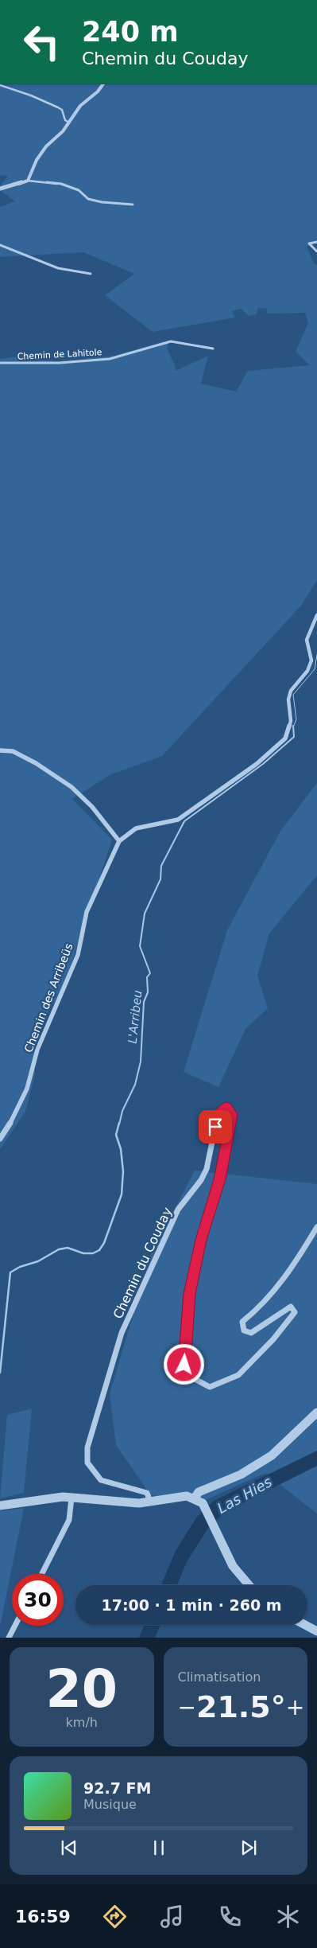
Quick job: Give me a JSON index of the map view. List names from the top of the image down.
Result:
{
  "streets": {
    "street": ["Chemin de Lahitole", "Chemin des Arribeüs", "Chemin du Couday"]
  },
  "water": ["L'Arribeu", "Las Hies"],
  "page": {
    "turn": ["240 m", "Chemin du Couday"],
    "limit": "30",
    "trip": "17:00 · 1 min · 260 m",
    "tile": [
      ["20", "km/h"],
      "Climatisation"
    ],
    "heat": ["−", "21.5°", "+"],
    "song": ["92.7 FM", "Musique"],
    "tabs": "16:59"
  }
}
